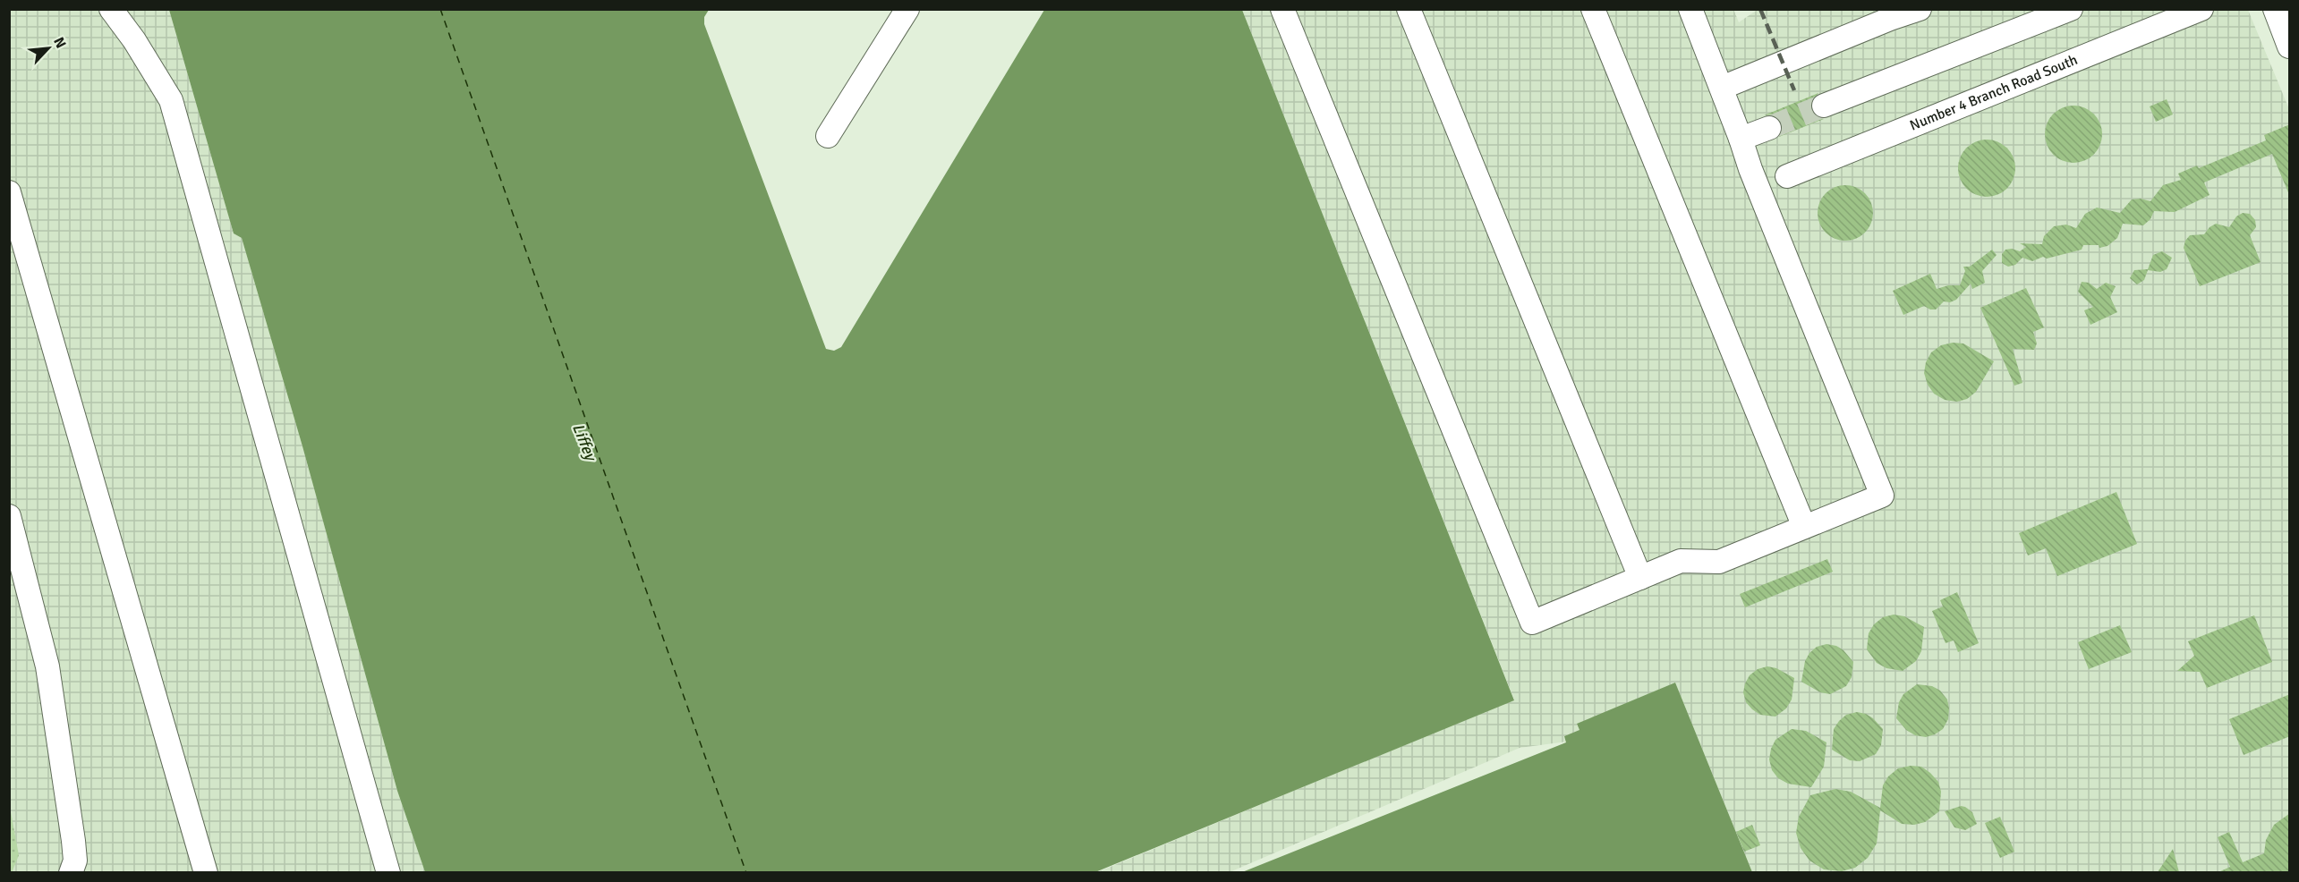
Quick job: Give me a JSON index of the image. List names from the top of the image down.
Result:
{
  "streets": {
    "street": ["Number 4 Branch Road South"]
  },
  "water": ["Liffey"],
  "north": "top right"
}
